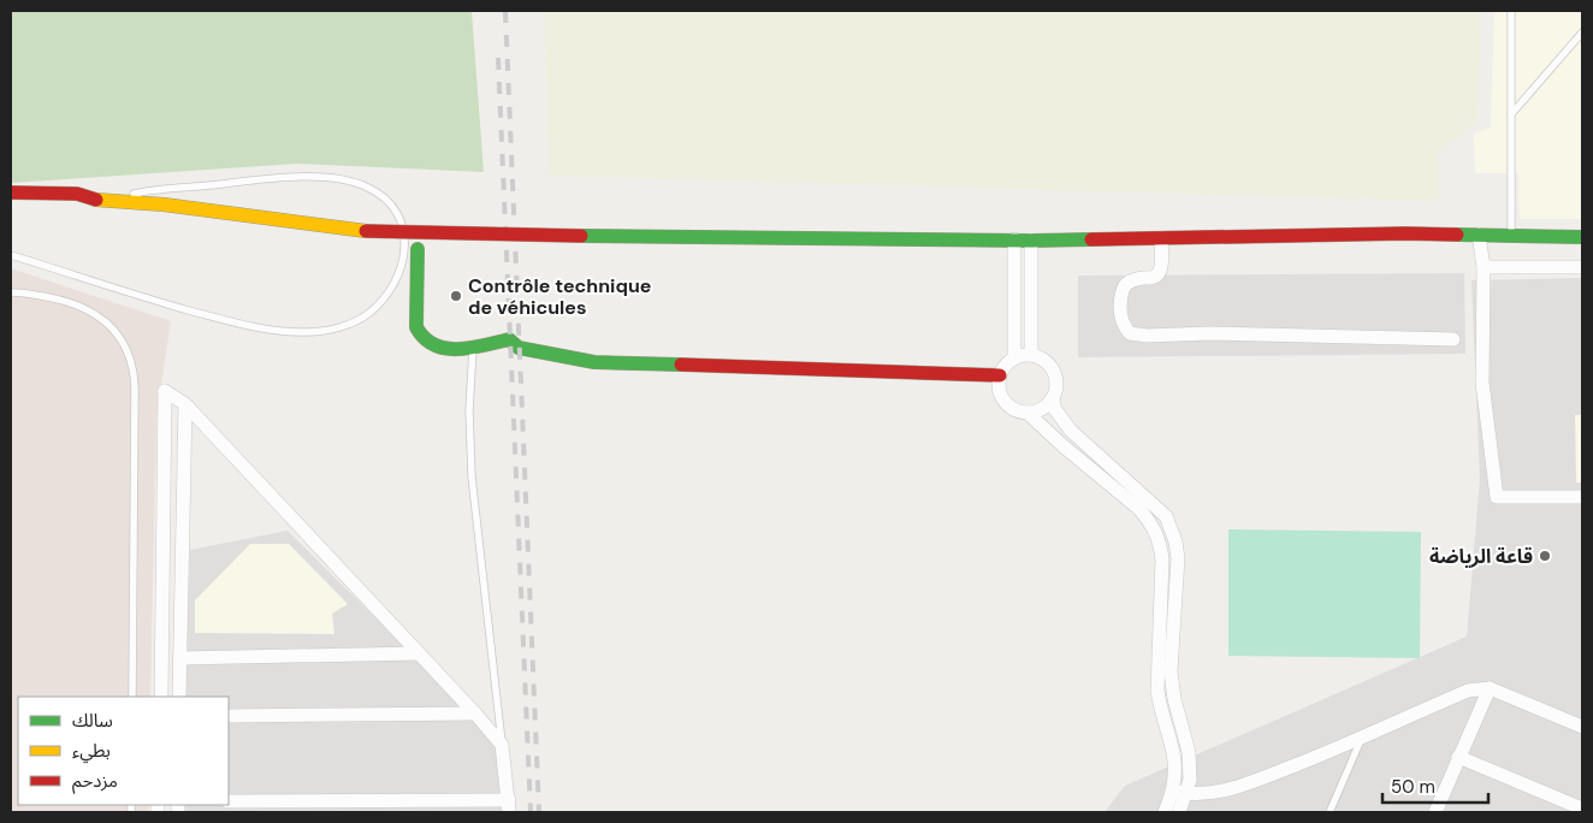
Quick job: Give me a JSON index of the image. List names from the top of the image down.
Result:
{
  "places": ["Contrôle technique de véhicules", "قاعة الرياضة"],
  "legend": ["سالك", "بطيء", "مزدحم"],
  "scale_bar": "50 m"
}
